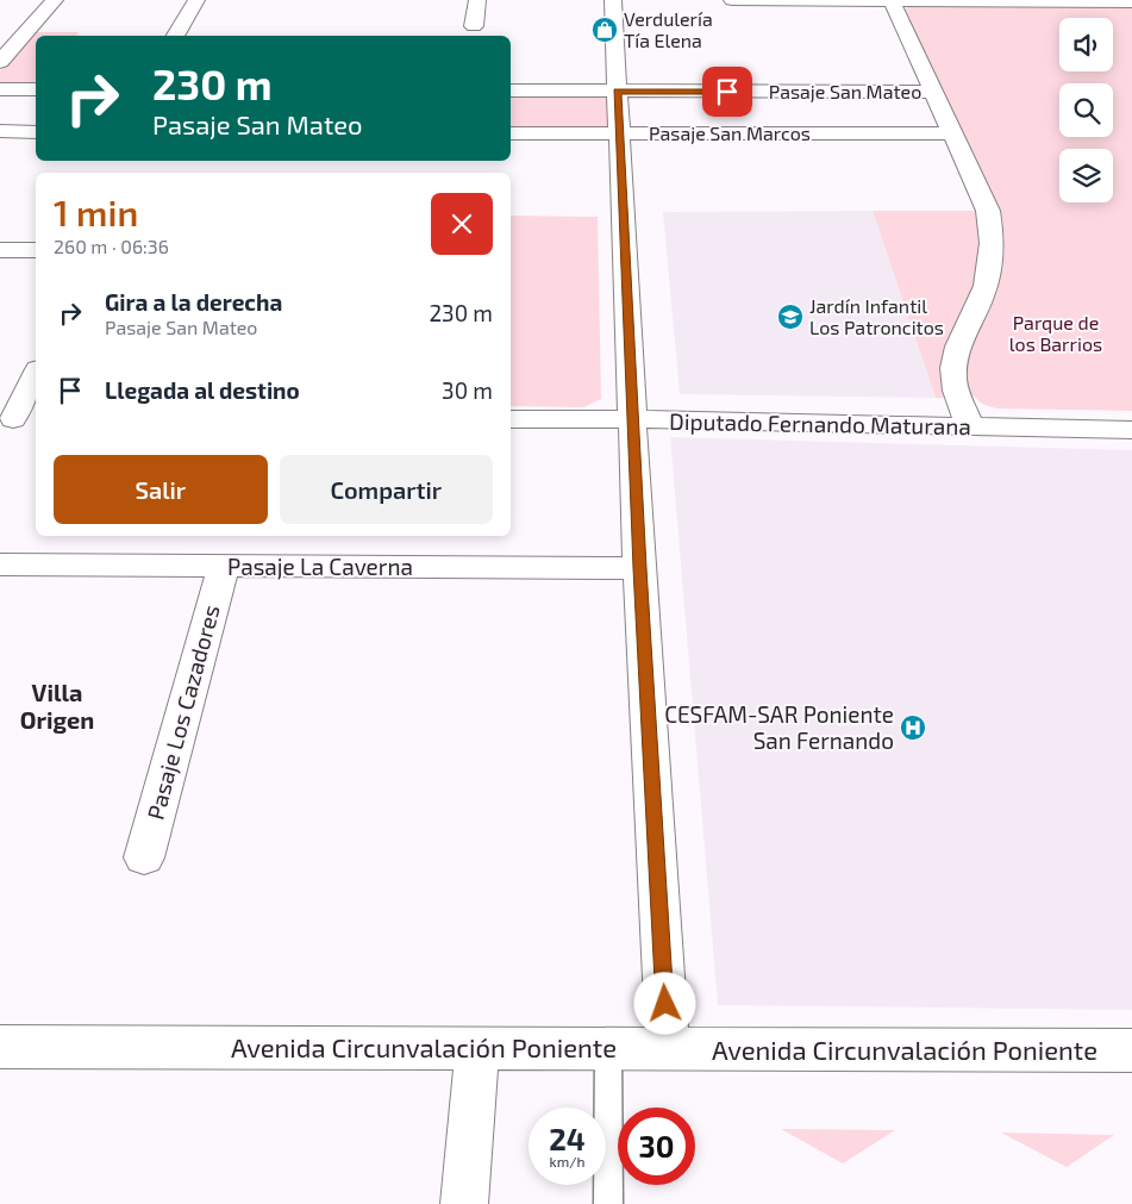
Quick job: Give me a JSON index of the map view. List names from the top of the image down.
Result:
{
  "streets": {
    "street": [
      "Pasaje San Mateo",
      "Pasaje San Marcos",
      "Diputado Fernando Maturana",
      "Pasaje La Caverna",
      "Pasaje Los Cazadores",
      "Avenida Circunvalación Poniente"
    ]
  },
  "crossings": [
    ["Pasaje La Caverna", "Pasaje Los Cazadores"]
  ],
  "districts": ["Villa Origen"],
  "parks": ["Parque de los Barrios"],
  "places": {
    "shop": ["Verdulería Tía Elena"],
    "school or university": ["Jardín Infantil Los Patroncitos"],
    "hospital": ["CESFAM-SAR Poniente San Fernando"]
  },
  "page": {
    "turn": ["230 m", "Pasaje San Mateo"],
    "heading": ["1 min", "260 m · 06:36"],
    "list": [
      {
        "name": "Gira a la derecha",
        "note": "Pasaje San Mateo",
        "value": "230 m"
      },
      {
        "name": "Llegada al destino",
        "value": "30 m"
      }
    ],
    "buttons": ["Salir", "Compartir"],
    "speed": "24 km/h",
    "limit": "30"
  }
}
